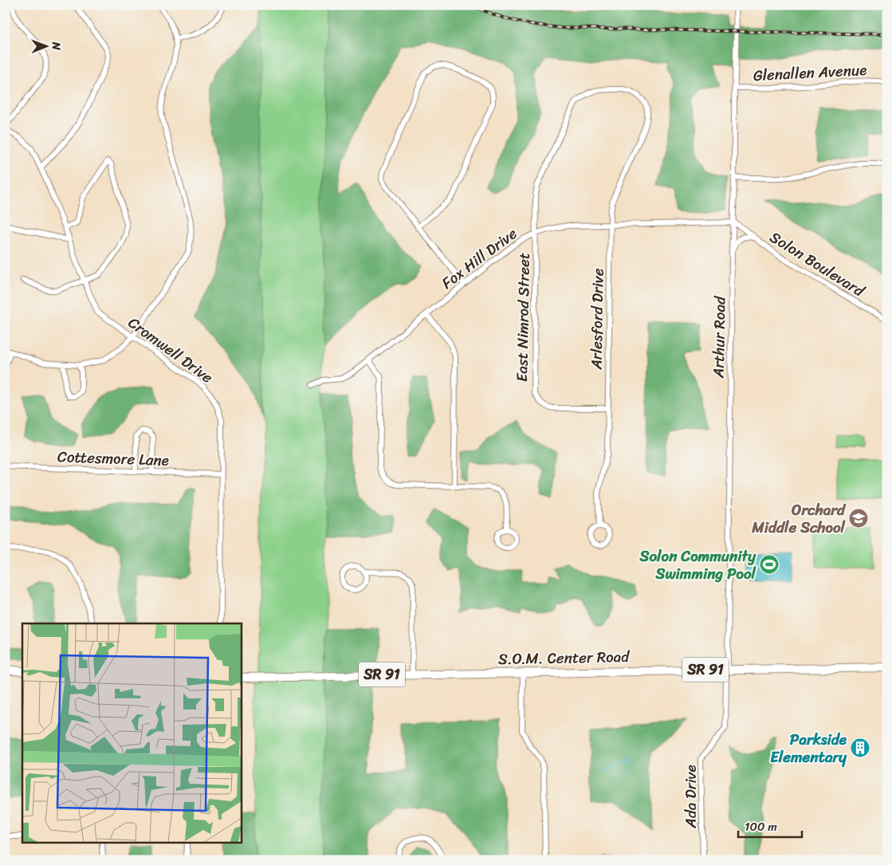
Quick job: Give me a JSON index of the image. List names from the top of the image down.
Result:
{
  "streets": {
    "main road": ["S.O.M. Center Road", "SR 91"],
    "street": [
      "Glenallen Avenue",
      "Fox Hill Drive",
      "Solon Boulevard",
      "East Nimrod Street",
      "Arlesford Drive",
      "Arthur Road",
      "Cromwell Drive",
      "Cottesmore Lane",
      "Ada Drive"
    ]
  },
  "crossings": [
    ["Glenallen Avenue", "Arthur Road"],
    ["Fox Hill Drive", "Solon Boulevard"],
    ["Fox Hill Drive", "East Nimrod Street"],
    ["Fox Hill Drive", "Arlesford Drive"],
    ["Fox Hill Drive", "Arthur Road"],
    ["Solon Boulevard", "Arthur Road"],
    ["East Nimrod Street", "Arlesford Drive"],
    ["Arthur Road", "S.O.M. Center Road"],
    ["Arthur Road", "Ada Drive"],
    ["Cromwell Drive", "Cottesmore Lane"],
    ["S.O.M. Center Road", "Ada Drive"]
  ],
  "places": {
    "school or university": ["Orchard Middle School"],
    "sports": ["Solon Community Swimming Pool"],
    "building": ["Parkside Elementary"]
  },
  "scale_bar": "100 m",
  "north": "right"
}
